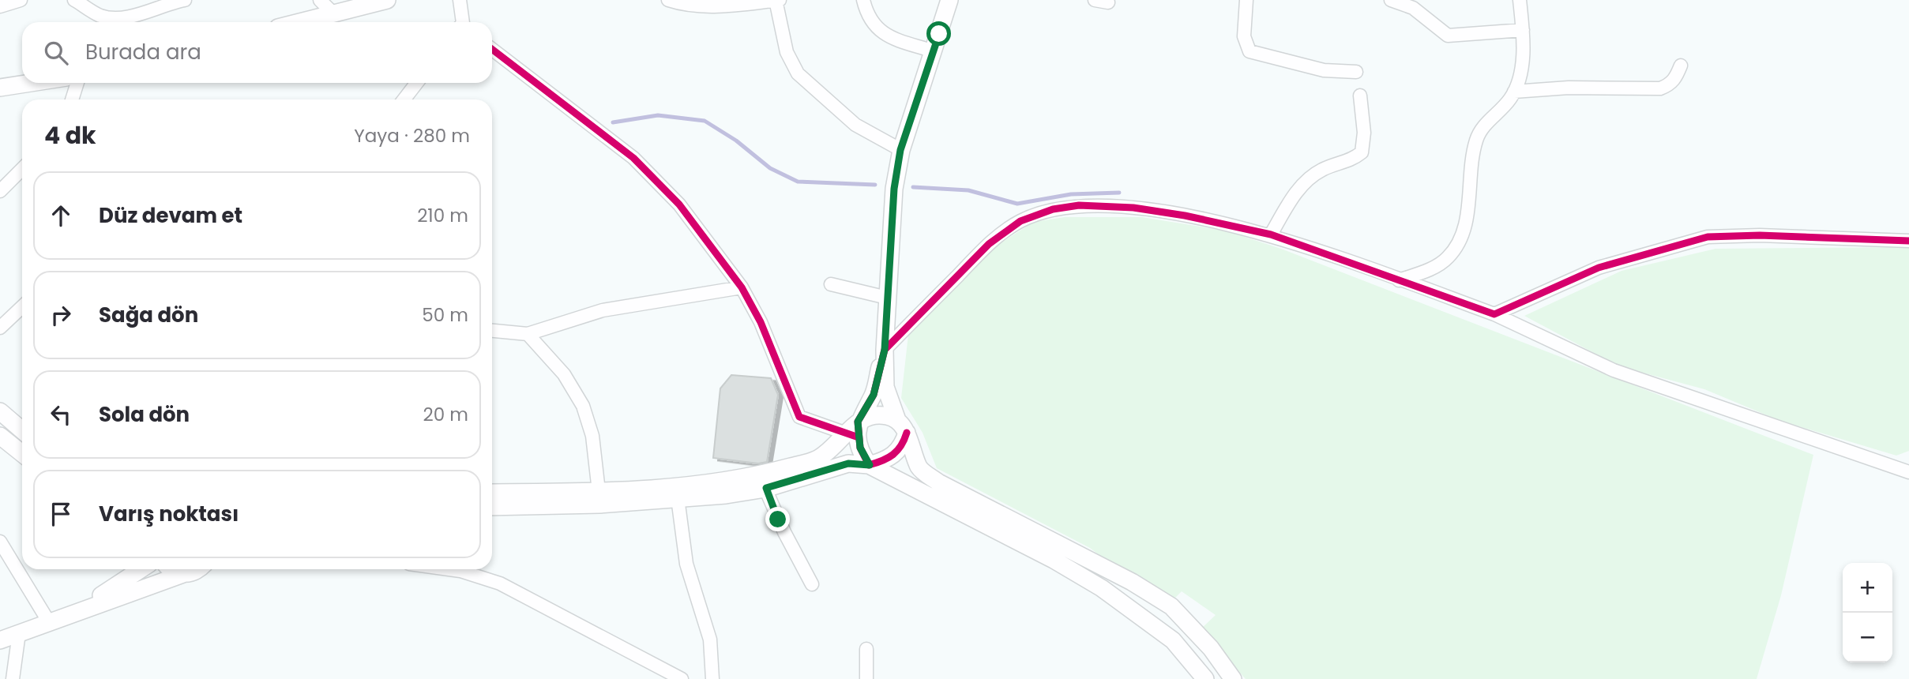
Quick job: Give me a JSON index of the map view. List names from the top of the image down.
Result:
{
  "page": {
    "search": "Burada ara",
    "heading": ["4 dk", "Yaya · 280 m"],
    "list": [
      ["Düz devam et", "210 m"],
      ["Sağa dön", "50 m"],
      ["Sola dön", "20 m"],
      "Varış noktası"
    ],
    "map_buttons": ["+", "−"]
  }
}
